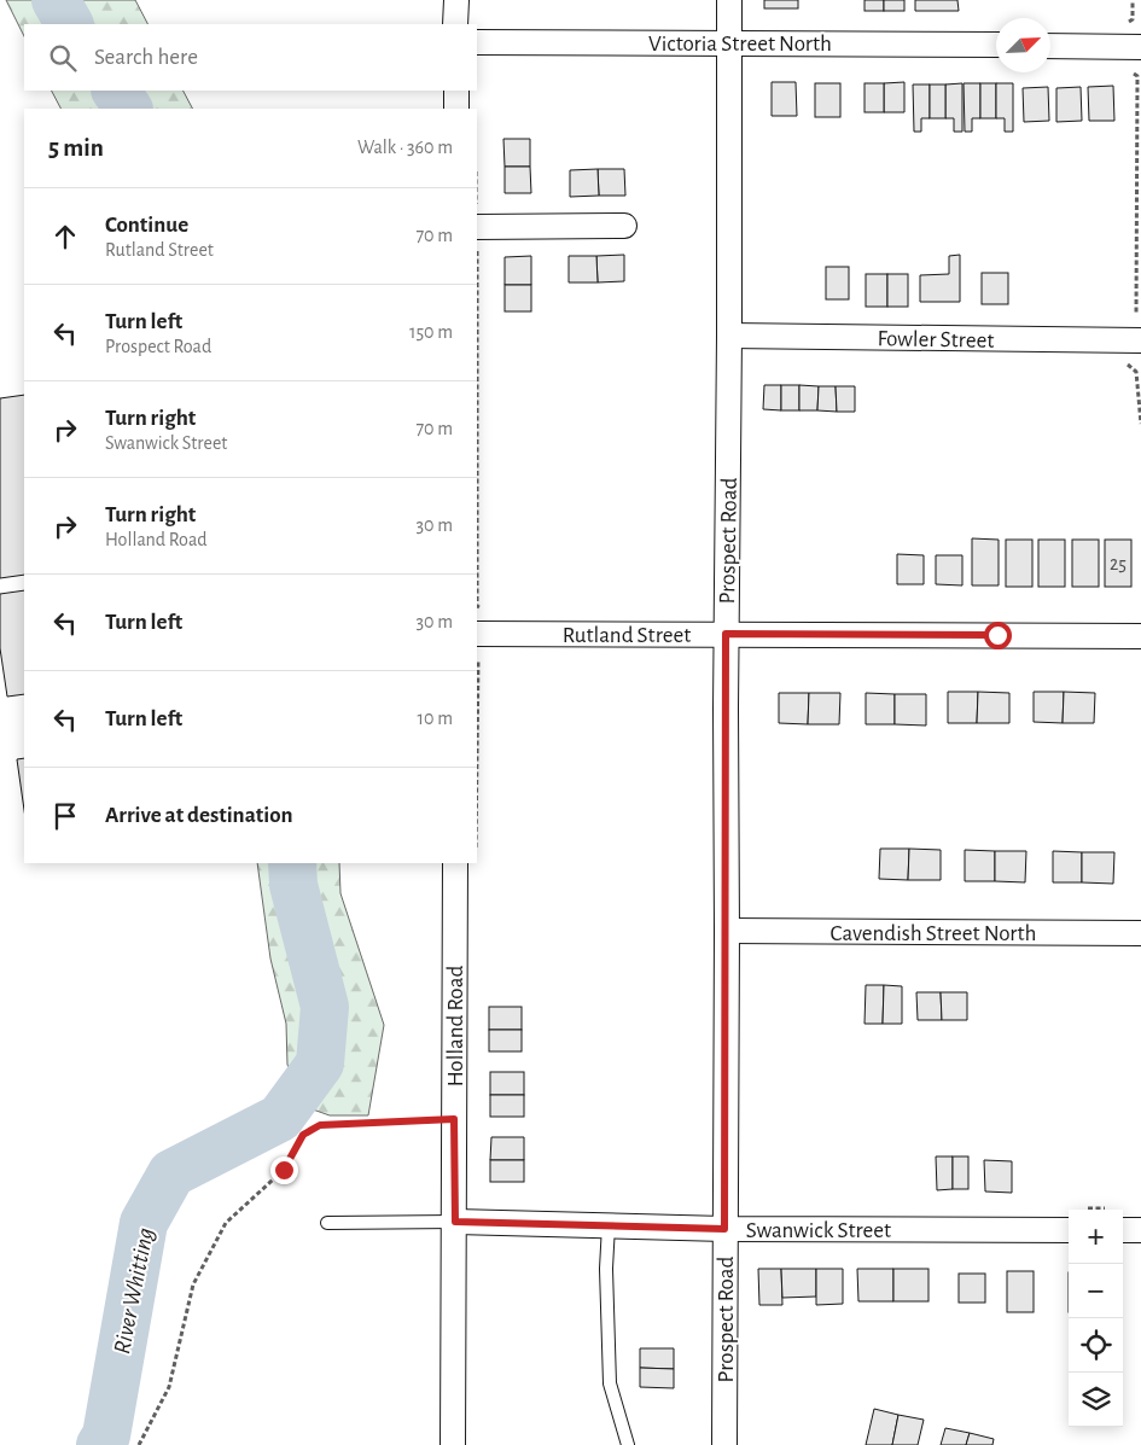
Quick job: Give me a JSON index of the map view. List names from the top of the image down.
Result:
{
  "streets": {
    "street": [
      "Victoria Street North",
      "Fowler Street",
      "Prospect Road",
      "Rutland Street",
      "Cavendish Street North",
      "Holland Road",
      "Swanwick Street"
    ]
  },
  "crossings": [
    ["Victoria Street North", "Prospect Road"],
    ["Fowler Street", "Prospect Road"],
    ["Prospect Road", "Rutland Street"],
    ["Prospect Road", "Cavendish Street North"],
    ["Prospect Road", "Swanwick Street"],
    ["Holland Road", "Swanwick Street"]
  ],
  "water": ["River Whitting"],
  "house_numbers": ["25"],
  "north": "top right",
  "page": {
    "search": "Search here",
    "heading": ["5 min", "Walk · 360 m"],
    "list": [
      ["Continue", "Rutland Street", "70 m"],
      ["Turn left", "Prospect Road", "150 m"],
      ["Turn right", "Swanwick Street", "70 m"],
      ["Turn right", "Holland Road", "30 m"],
      ["Turn left", "30 m"],
      ["Turn left", "10 m"],
      "Arrive at destination"
    ],
    "map_buttons": ["+", "−"]
  }
}
